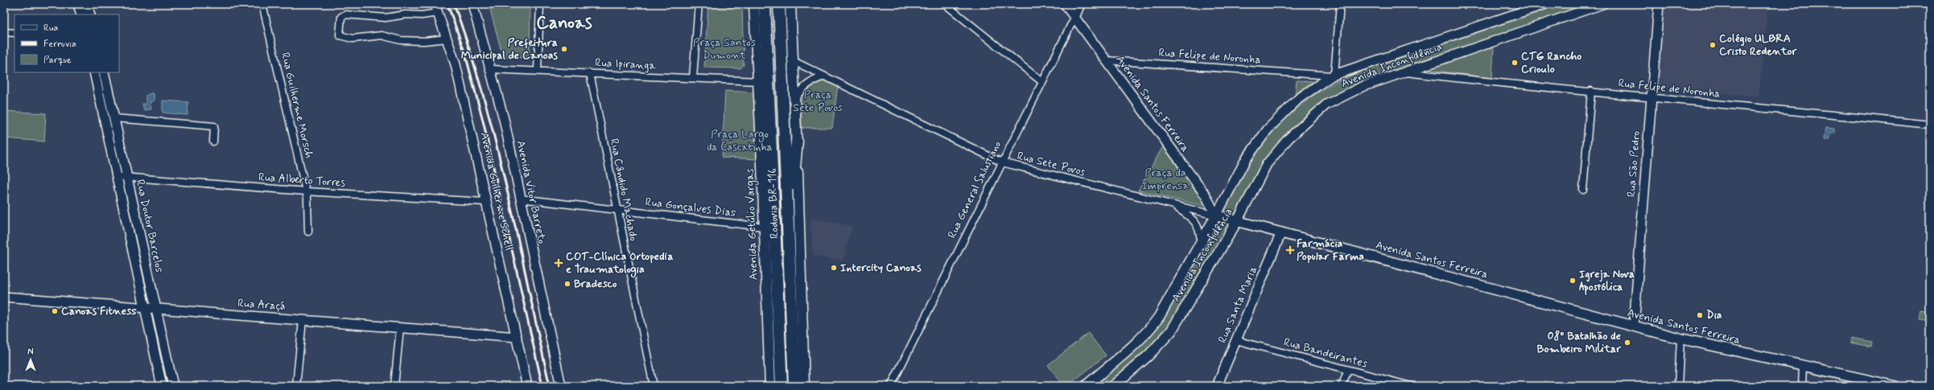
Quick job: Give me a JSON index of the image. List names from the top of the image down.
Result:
{
  "streets": {
    "highway": ["Rodovia BR-116"],
    "main road": [
      "Avenida Inconfidência",
      "Avenida Santos Ferreira",
      "Rua São Pedro",
      "Rua General Salustiano",
      "Avenida Guilherme Schell",
      "Avenida Vitor Barreto",
      "Avenida Getúlio Vargas",
      "Rua Doutor Barcelos",
      "Rua Araçá",
      "Rua Santa Maria"
    ],
    "street": [
      "Rua Felipe de Noronha",
      "Rua Ipiranga",
      "Rua Guilherme Morsch",
      "Rua Sete Povos",
      "Rua Alberto Torres",
      "Rua Cândido Machado",
      "Rua Gonçalves Dias",
      "Rua Bandeirantes"
    ]
  },
  "crossings": [
    ["Rua Felipe de Noronha", "Avenida Inconfidência"],
    ["Rua Felipe de Noronha", "Avenida Santos Ferreira"],
    ["Rua Felipe de Noronha", "Rua São Pedro"],
    ["Rua Ipiranga", "Rua Cândido Machado"],
    ["Rua Ipiranga", "Avenida Vitor Barreto"],
    ["Rua Ipiranga", "Avenida Getúlio Vargas"],
    ["Avenida Inconfidência", "Avenida Santos Ferreira"],
    ["Avenida Inconfidência", "Rua Sete Povos"],
    ["Avenida Santos Ferreira", "Rua Sete Povos"],
    ["Avenida Santos Ferreira", "Rua São Pedro"],
    ["Avenida Santos Ferreira", "Rua General Salustiano"],
    ["Avenida Santos Ferreira", "Rua Santa Maria"],
    ["Rua Guilherme Morsch", "Rua Alberto Torres"],
    ["Rua Sete Povos", "Rua General Salustiano"],
    ["Rua Alberto Torres", "Avenida Guilherme Schell"],
    ["Rua Alberto Torres", "Rua Doutor Barcelos"],
    ["Rua Cândido Machado", "Rua Gonçalves Dias"],
    ["Avenida Guilherme Schell", "Rua Araçá"],
    ["Avenida Vitor Barreto", "Rua Gonçalves Dias"],
    ["Rua Gonçalves Dias", "Avenida Getúlio Vargas"],
    ["Rua Doutor Barcelos", "Rua Araçá"],
    ["Rua Santa Maria", "Rua Bandeirantes"]
  ],
  "districts": ["Canoas"],
  "parks": [
    "Praça Santos Dumont",
    "Praça Sete Povos",
    "Praça Largo da Cascatinha",
    "Praça da Imprensa"
  ],
  "places": {
    "other": [
      "Colégio ULBRA Cristo Redentor",
      "Prefeitura Municipal de Canoas",
      "CTG Rancho Crioulo",
      "Intercity Canoas",
      "Igreja Nova Apostólica",
      "Bradesco",
      "Canoas Fitness",
      "Dia",
      "08º Batalhão de Bombeiro Militar"
    ],
    "health": ["Farmácia Popular Farma", "COT-Clínica Ortopedia e Traumatologia"]
  },
  "legend": ["Rua", "Ferrovia", "Parque"],
  "north": "top"
}
